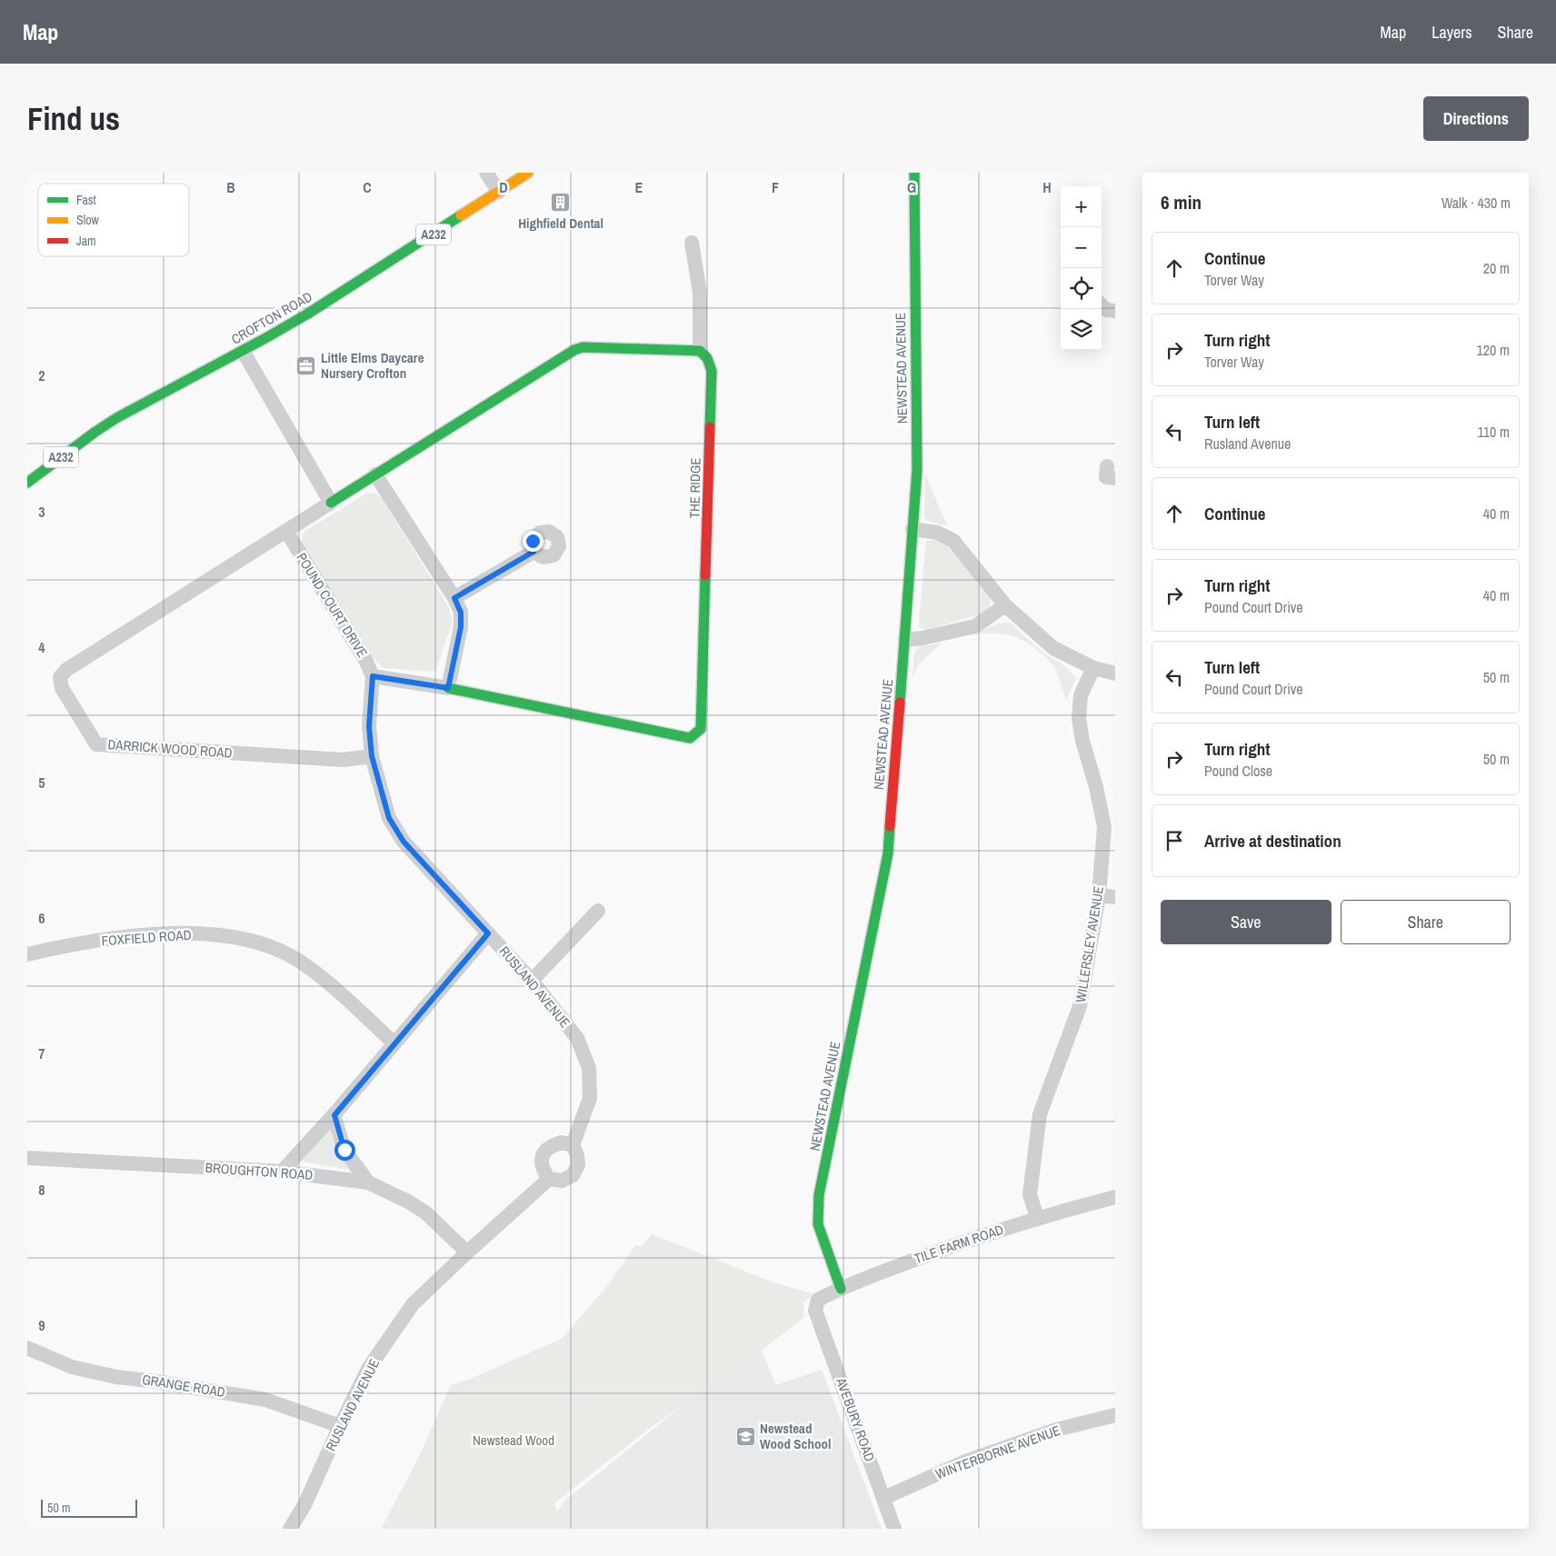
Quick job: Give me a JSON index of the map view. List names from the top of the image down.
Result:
{
  "streets": {
    "street": [
      "A232",
      "CROFTON ROAD",
      "NEWSTEAD AVENUE",
      "THE RIDGE",
      "POUND COURT DRIVE",
      "DARRICK WOOD ROAD",
      "FOXFIELD ROAD",
      "WILLERSLEY AVENUE",
      "RUSLAND AVENUE",
      "BROUGHTON ROAD",
      "TILE FARM ROAD",
      "GRANGE ROAD",
      "AVEBURY ROAD",
      "WINTERBORNE AVENUE"
    ]
  },
  "crossings": [
    ["NEWSTEAD AVENUE", "TILE FARM ROAD"],
    ["POUND COURT DRIVE", "DARRICK WOOD ROAD"],
    ["POUND COURT DRIVE", "RUSLAND AVENUE"],
    ["DARRICK WOOD ROAD", "RUSLAND AVENUE"],
    ["WILLERSLEY AVENUE", "TILE FARM ROAD"],
    ["RUSLAND AVENUE", "BROUGHTON ROAD"],
    ["RUSLAND AVENUE", "GRANGE ROAD"],
    ["TILE FARM ROAD", "AVEBURY ROAD"],
    ["AVEBURY ROAD", "WINTERBORNE AVENUE"]
  ],
  "parks": ["Newstead Wood"],
  "places": {
    "building": ["Highfield Dental"],
    "office": ["Little Elms Daycare Nursery Crofton"],
    "school or university": ["Newstead Wood School"]
  },
  "legend": ["Fast", "Slow", "Jam"],
  "scale_bar": "50 m",
  "page": {
    "header": "Map",
    "nav": ["Map", "Layers", "Share"],
    "buttons": [
      "Directions",
      ["Save", "Share"]
    ],
    "title": "Find us",
    "heading": ["6 min", "Walk · 430 m"],
    "map_buttons": ["+", "−"],
    "list": [
      ["Continue", "Torver Way", "20 m"],
      ["Turn right", "Torver Way", "120 m"],
      ["Turn left", "Rusland Avenue", "110 m"],
      ["Continue", "40 m"],
      ["Turn right", "Pound Court Drive", "40 m"],
      ["Turn left", "Pound Court Drive", "50 m"],
      ["Turn right", "Pound Close", "50 m"],
      "Arrive at destination"
    ],
    "scale": "50 m"
  },
  "grid": {
    "columns": [
      "B",
      "C",
      "D",
      "E",
      "F",
      "G",
      "H"
    ],
    "rows": [
      "2",
      "3",
      "4",
      "5",
      "6",
      "7",
      "8",
      "9"
    ]
  }
}
